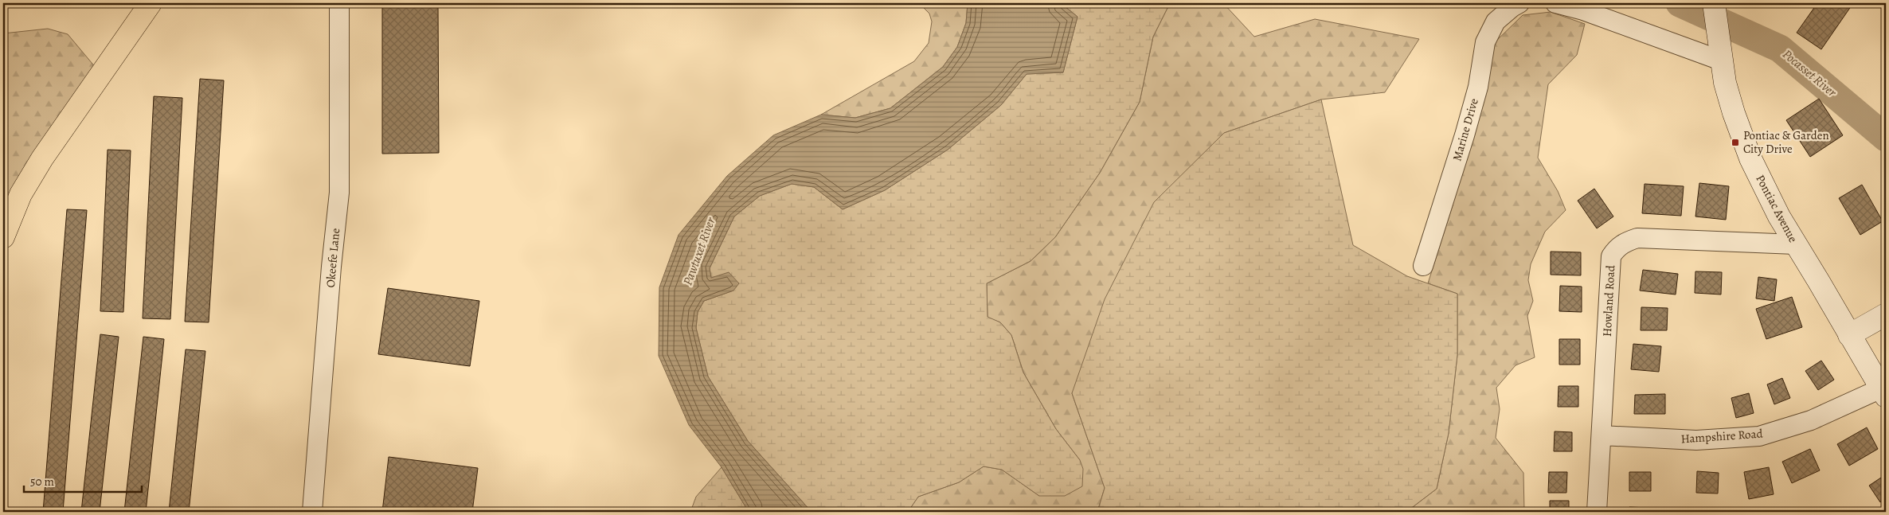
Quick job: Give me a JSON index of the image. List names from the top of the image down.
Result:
{
  "streets": {
    "main road": ["Pontiac Avenue"],
    "street": [
      "Marine Drive",
      "Okeefe Lane",
      "Howland Road",
      "Hampshire Road"
    ]
  },
  "crossings": [
    ["Pontiac Avenue", "Howland Road"],
    ["Pontiac Avenue", "Hampshire Road"],
    ["Howland Road", "Hampshire Road"]
  ],
  "water": ["Pocasset River", "Pawtuxet River"],
  "places": {
    "transit": ["Pontiac & Garden City Drive"]
  },
  "scale_bar": "50 m"
}
